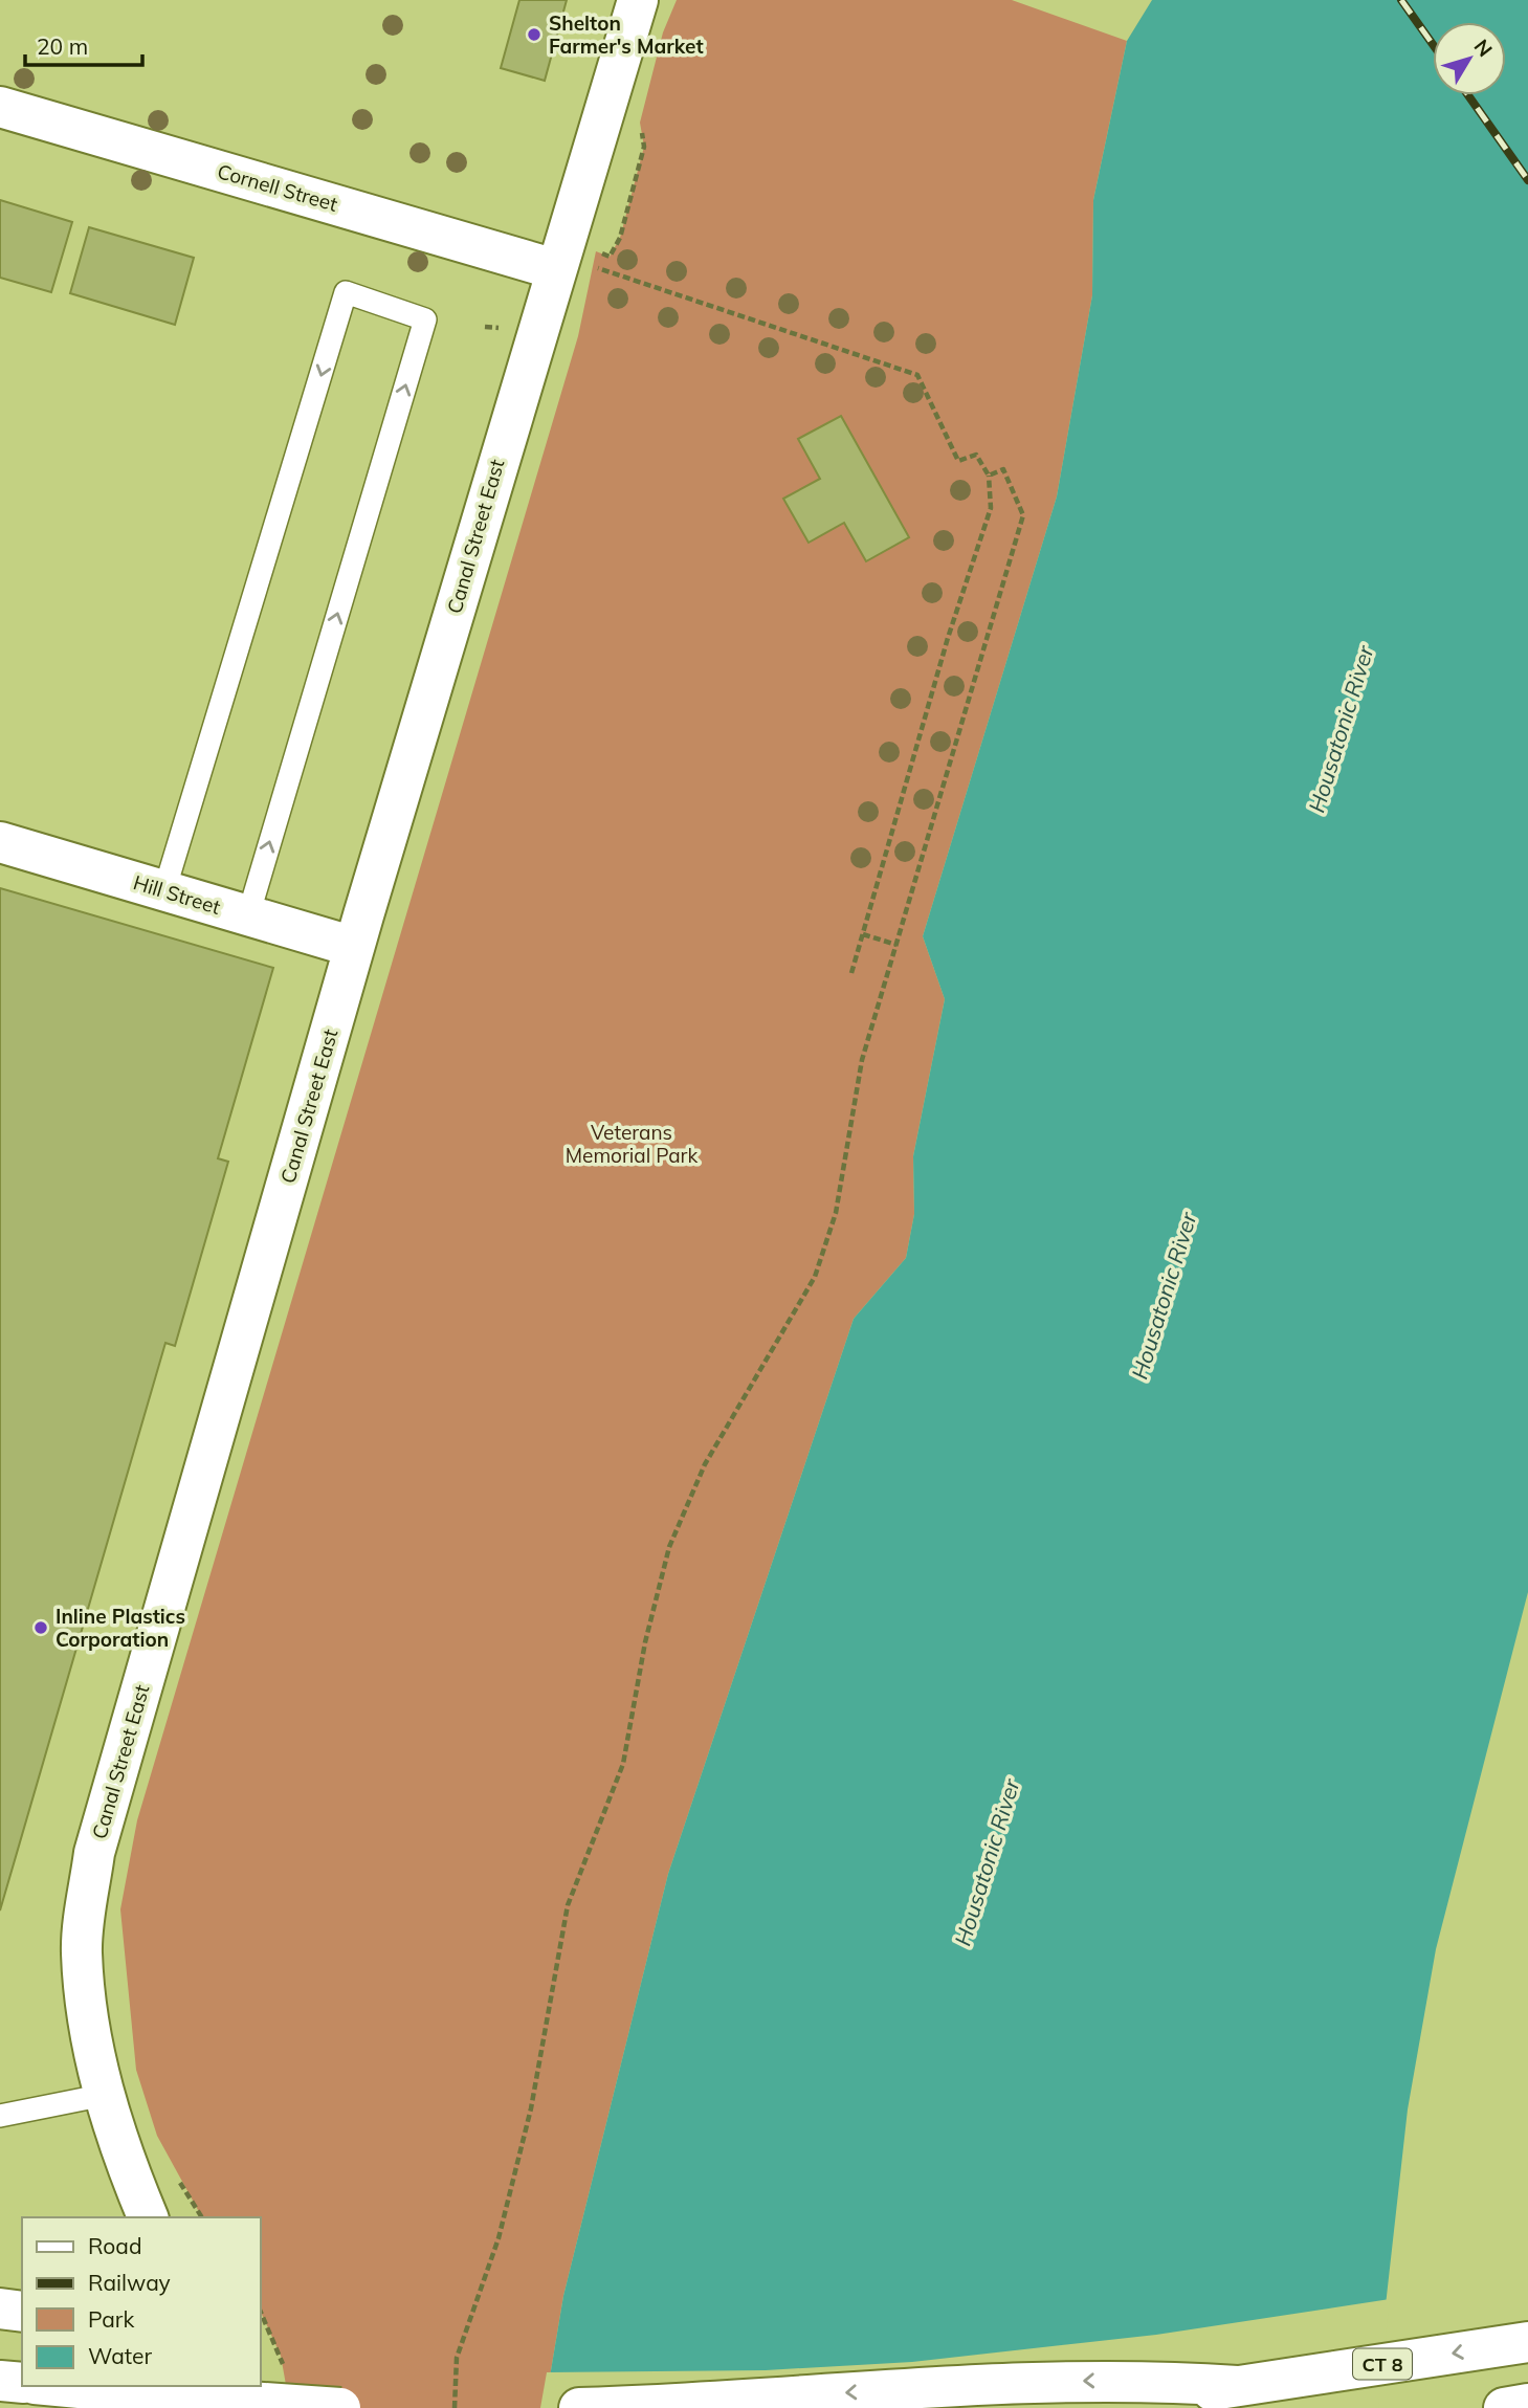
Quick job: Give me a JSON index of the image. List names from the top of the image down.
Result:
{
  "streets": {
    "main road": [
      "Cornell Street",
      "Canal Street East",
      "Hill Street",
      "CT 8"
    ]
  },
  "crossings": [
    ["Cornell Street", "Canal Street East"],
    ["Canal Street East", "Hill Street"]
  ],
  "water": ["Housatonic River"],
  "parks": ["Veterans Memorial Park"],
  "places": ["Shelton Farmer's Market", "Inline Plastics Corporation"],
  "legend": [
    "Road",
    "Railway",
    "Park",
    "Water"
  ],
  "scale_bar": "20 m",
  "north": "top right"
}
